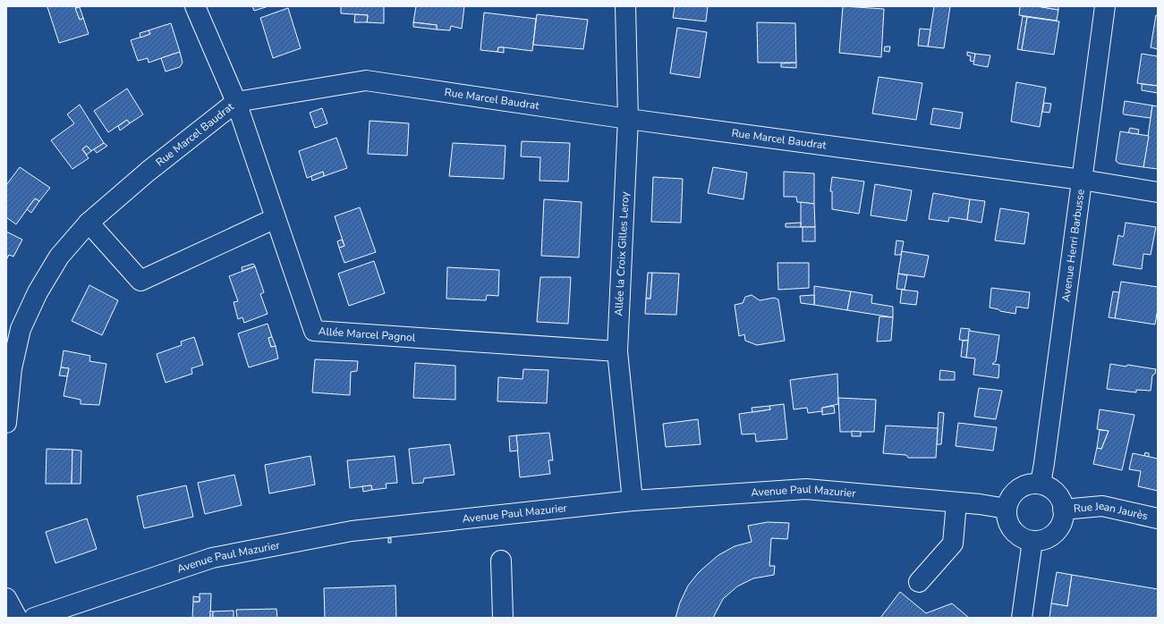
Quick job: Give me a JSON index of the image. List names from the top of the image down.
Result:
{
  "streets": {
    "street": [
      "Rue Marcel Baudrat",
      "Avenue Henri Barbusse",
      "Allée la Croix Gilles Leroy",
      "Allée Marcel Pagnol",
      "Avenue Paul Mazurier",
      "Rue Jean Jaurès"
    ]
  },
  "crossings": [
    ["Rue Marcel Baudrat", "Avenue Henri Barbusse"],
    ["Rue Marcel Baudrat", "Allée la Croix Gilles Leroy"],
    ["Rue Marcel Baudrat", "Allée Marcel Pagnol"],
    ["Avenue Henri Barbusse", "Avenue Paul Mazurier"],
    ["Avenue Henri Barbusse", "Rue Jean Jaurès"],
    ["Allée la Croix Gilles Leroy", "Allée Marcel Pagnol"],
    ["Allée la Croix Gilles Leroy", "Avenue Paul Mazurier"],
    ["Avenue Paul Mazurier", "Rue Jean Jaurès"]
  ]
}
